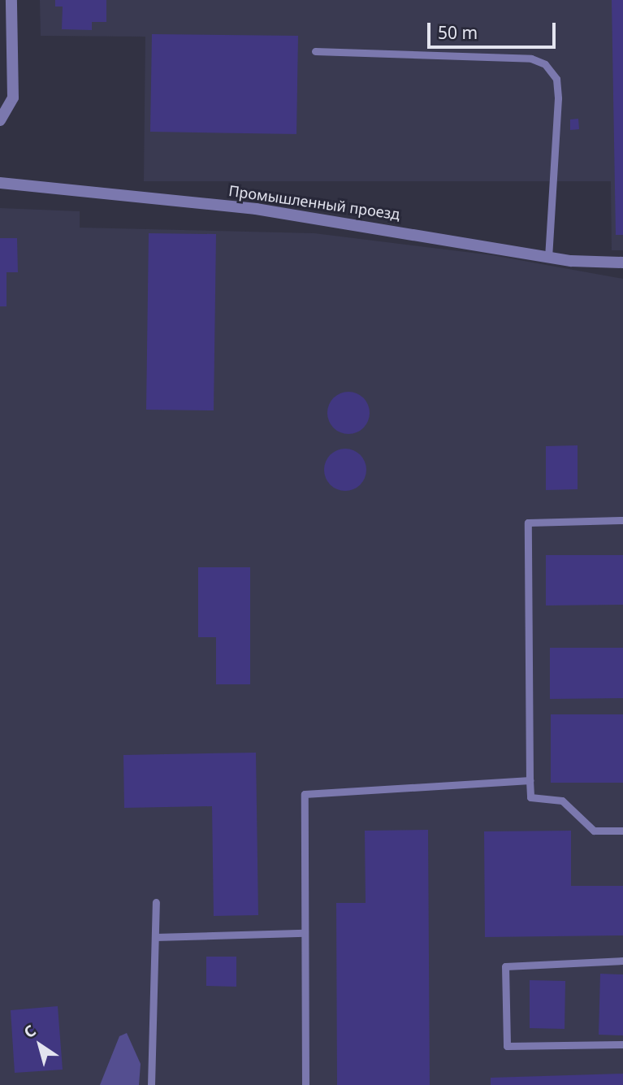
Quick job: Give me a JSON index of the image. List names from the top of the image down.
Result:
{
  "streets": {
    "street": ["Промышленный проезд"]
  },
  "scale_bar": "50 m",
  "north": "top left"
}
